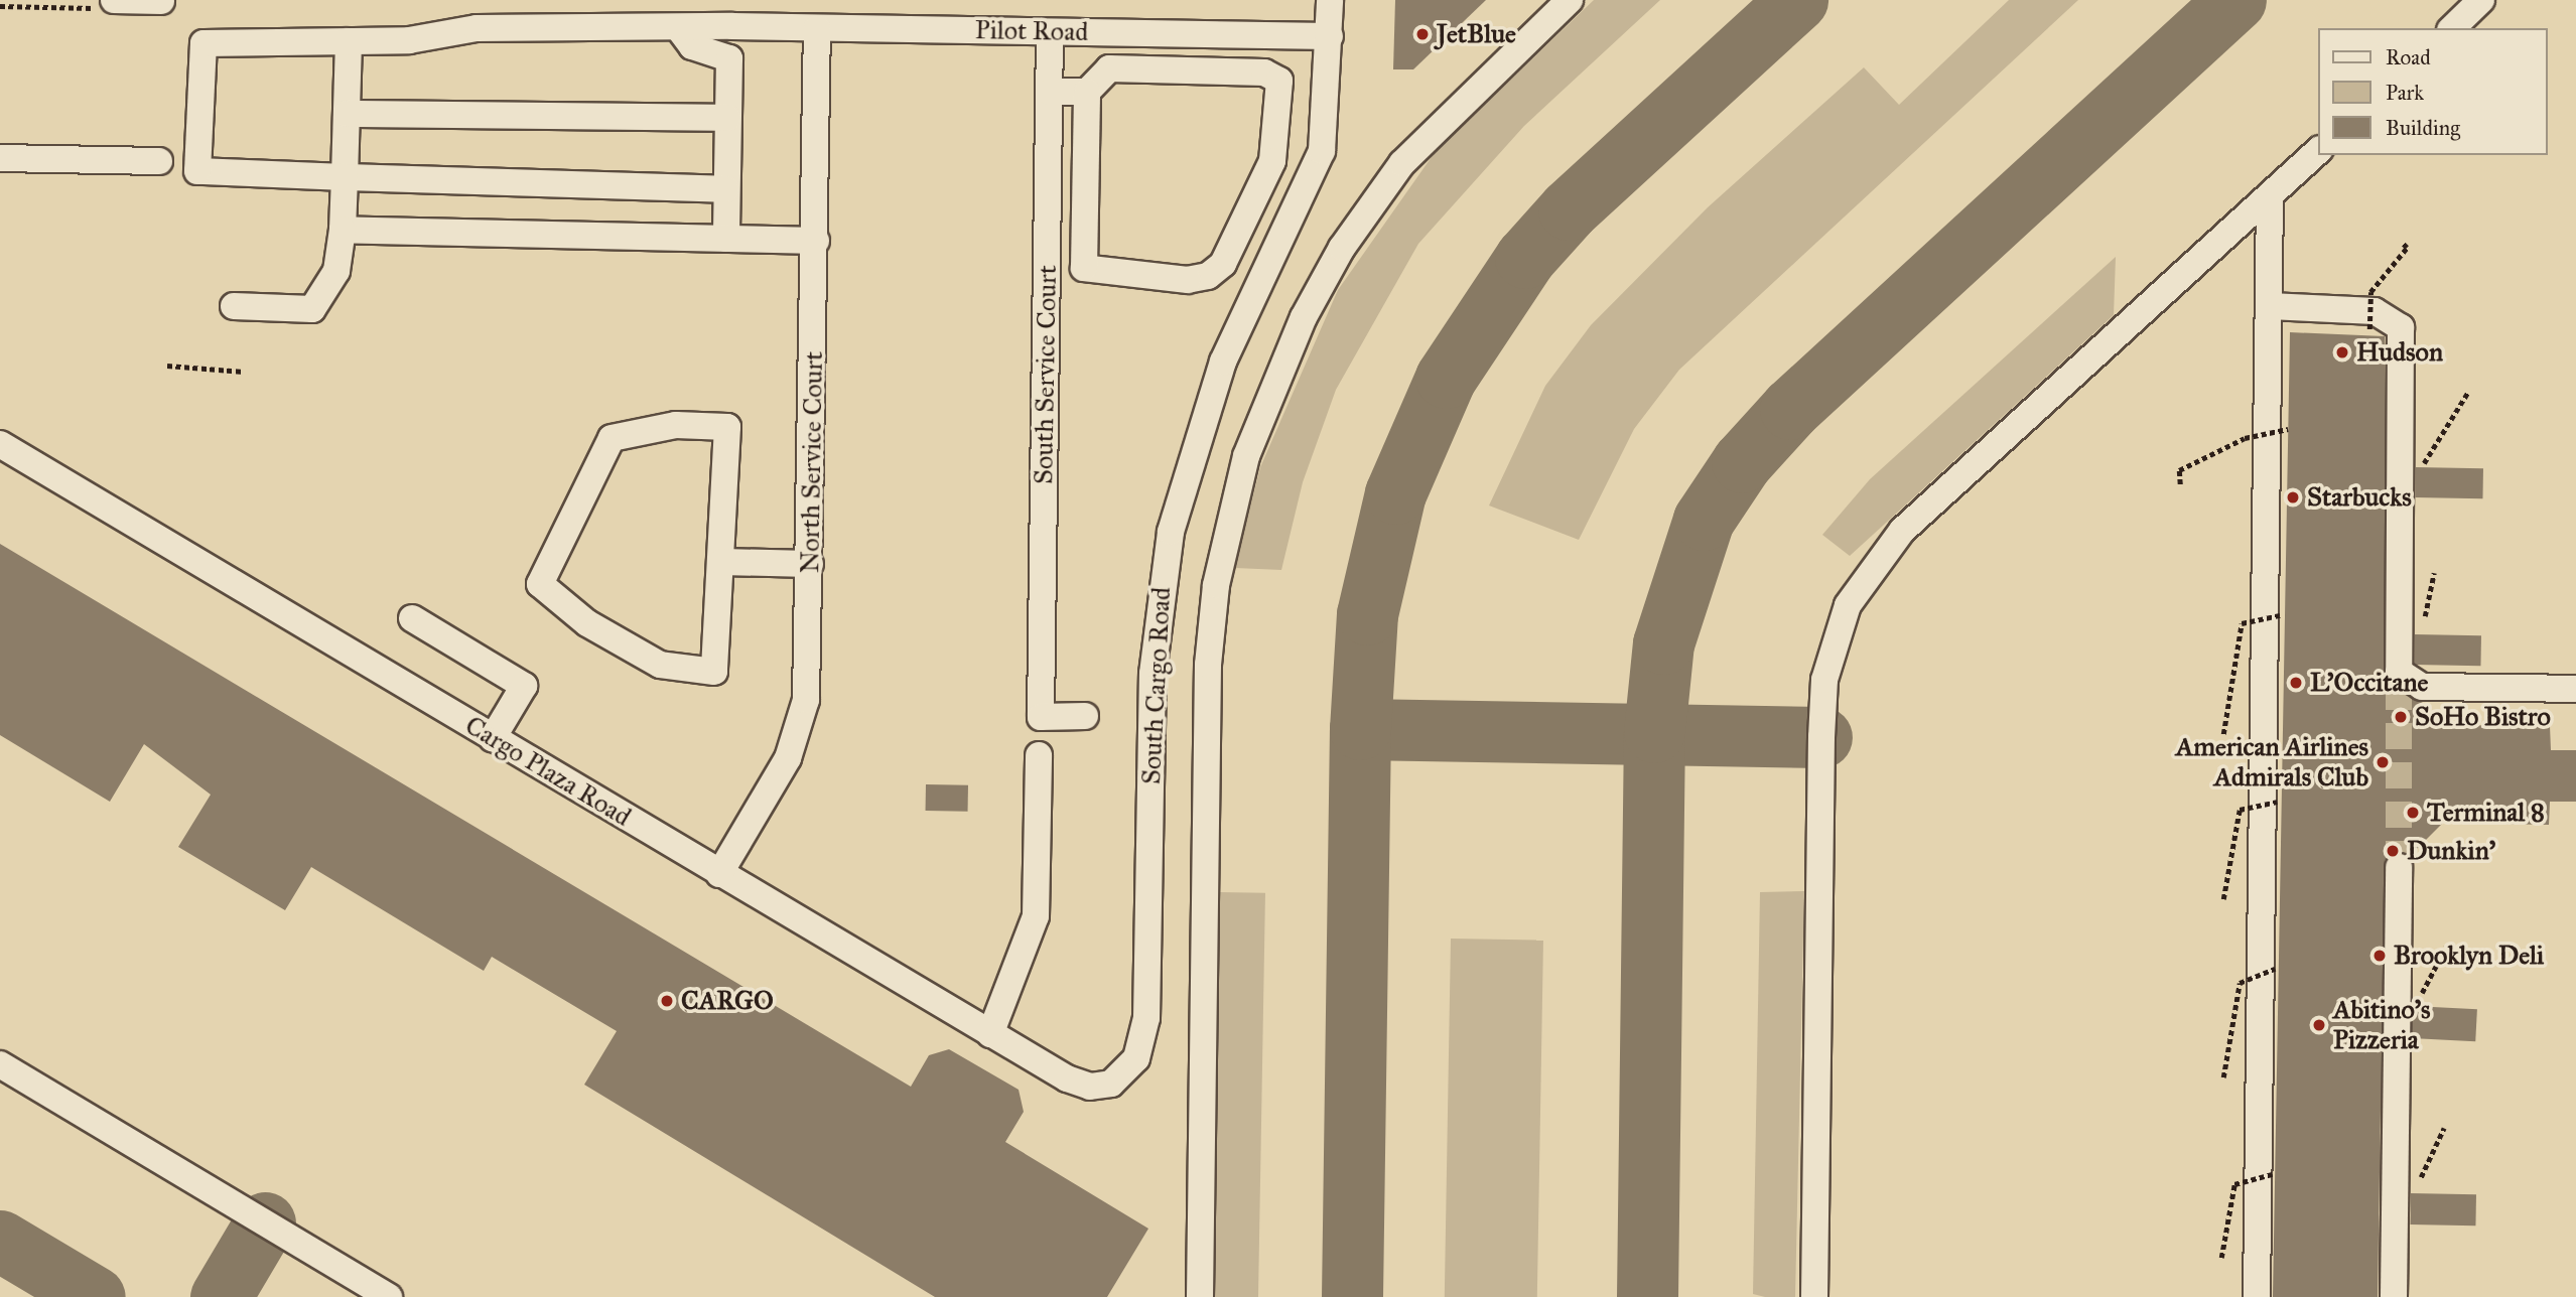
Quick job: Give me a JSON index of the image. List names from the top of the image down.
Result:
{
  "streets": {
    "street": [
      "Pilot Road",
      "South Service Court",
      "North Service Court",
      "South Cargo Road",
      "Cargo Plaza Road"
    ]
  },
  "crossings": [
    ["Pilot Road", "South Service Court"],
    ["Pilot Road", "North Service Court"],
    ["Pilot Road", "South Cargo Road"],
    ["North Service Court", "Cargo Plaza Road"],
    ["South Cargo Road", "Cargo Plaza Road"]
  ],
  "places": [
    "JetBlue",
    "Hudson",
    "Starbucks",
    "L'Occitane",
    "SoHo Bistro",
    "American Airlines Admirals Club",
    "Terminal 8",
    "Dunkin'",
    "Brooklyn Deli",
    "CARGO",
    "Abitino's Pizzeria"
  ],
  "legend": ["Road", "Park", "Building"]
}
